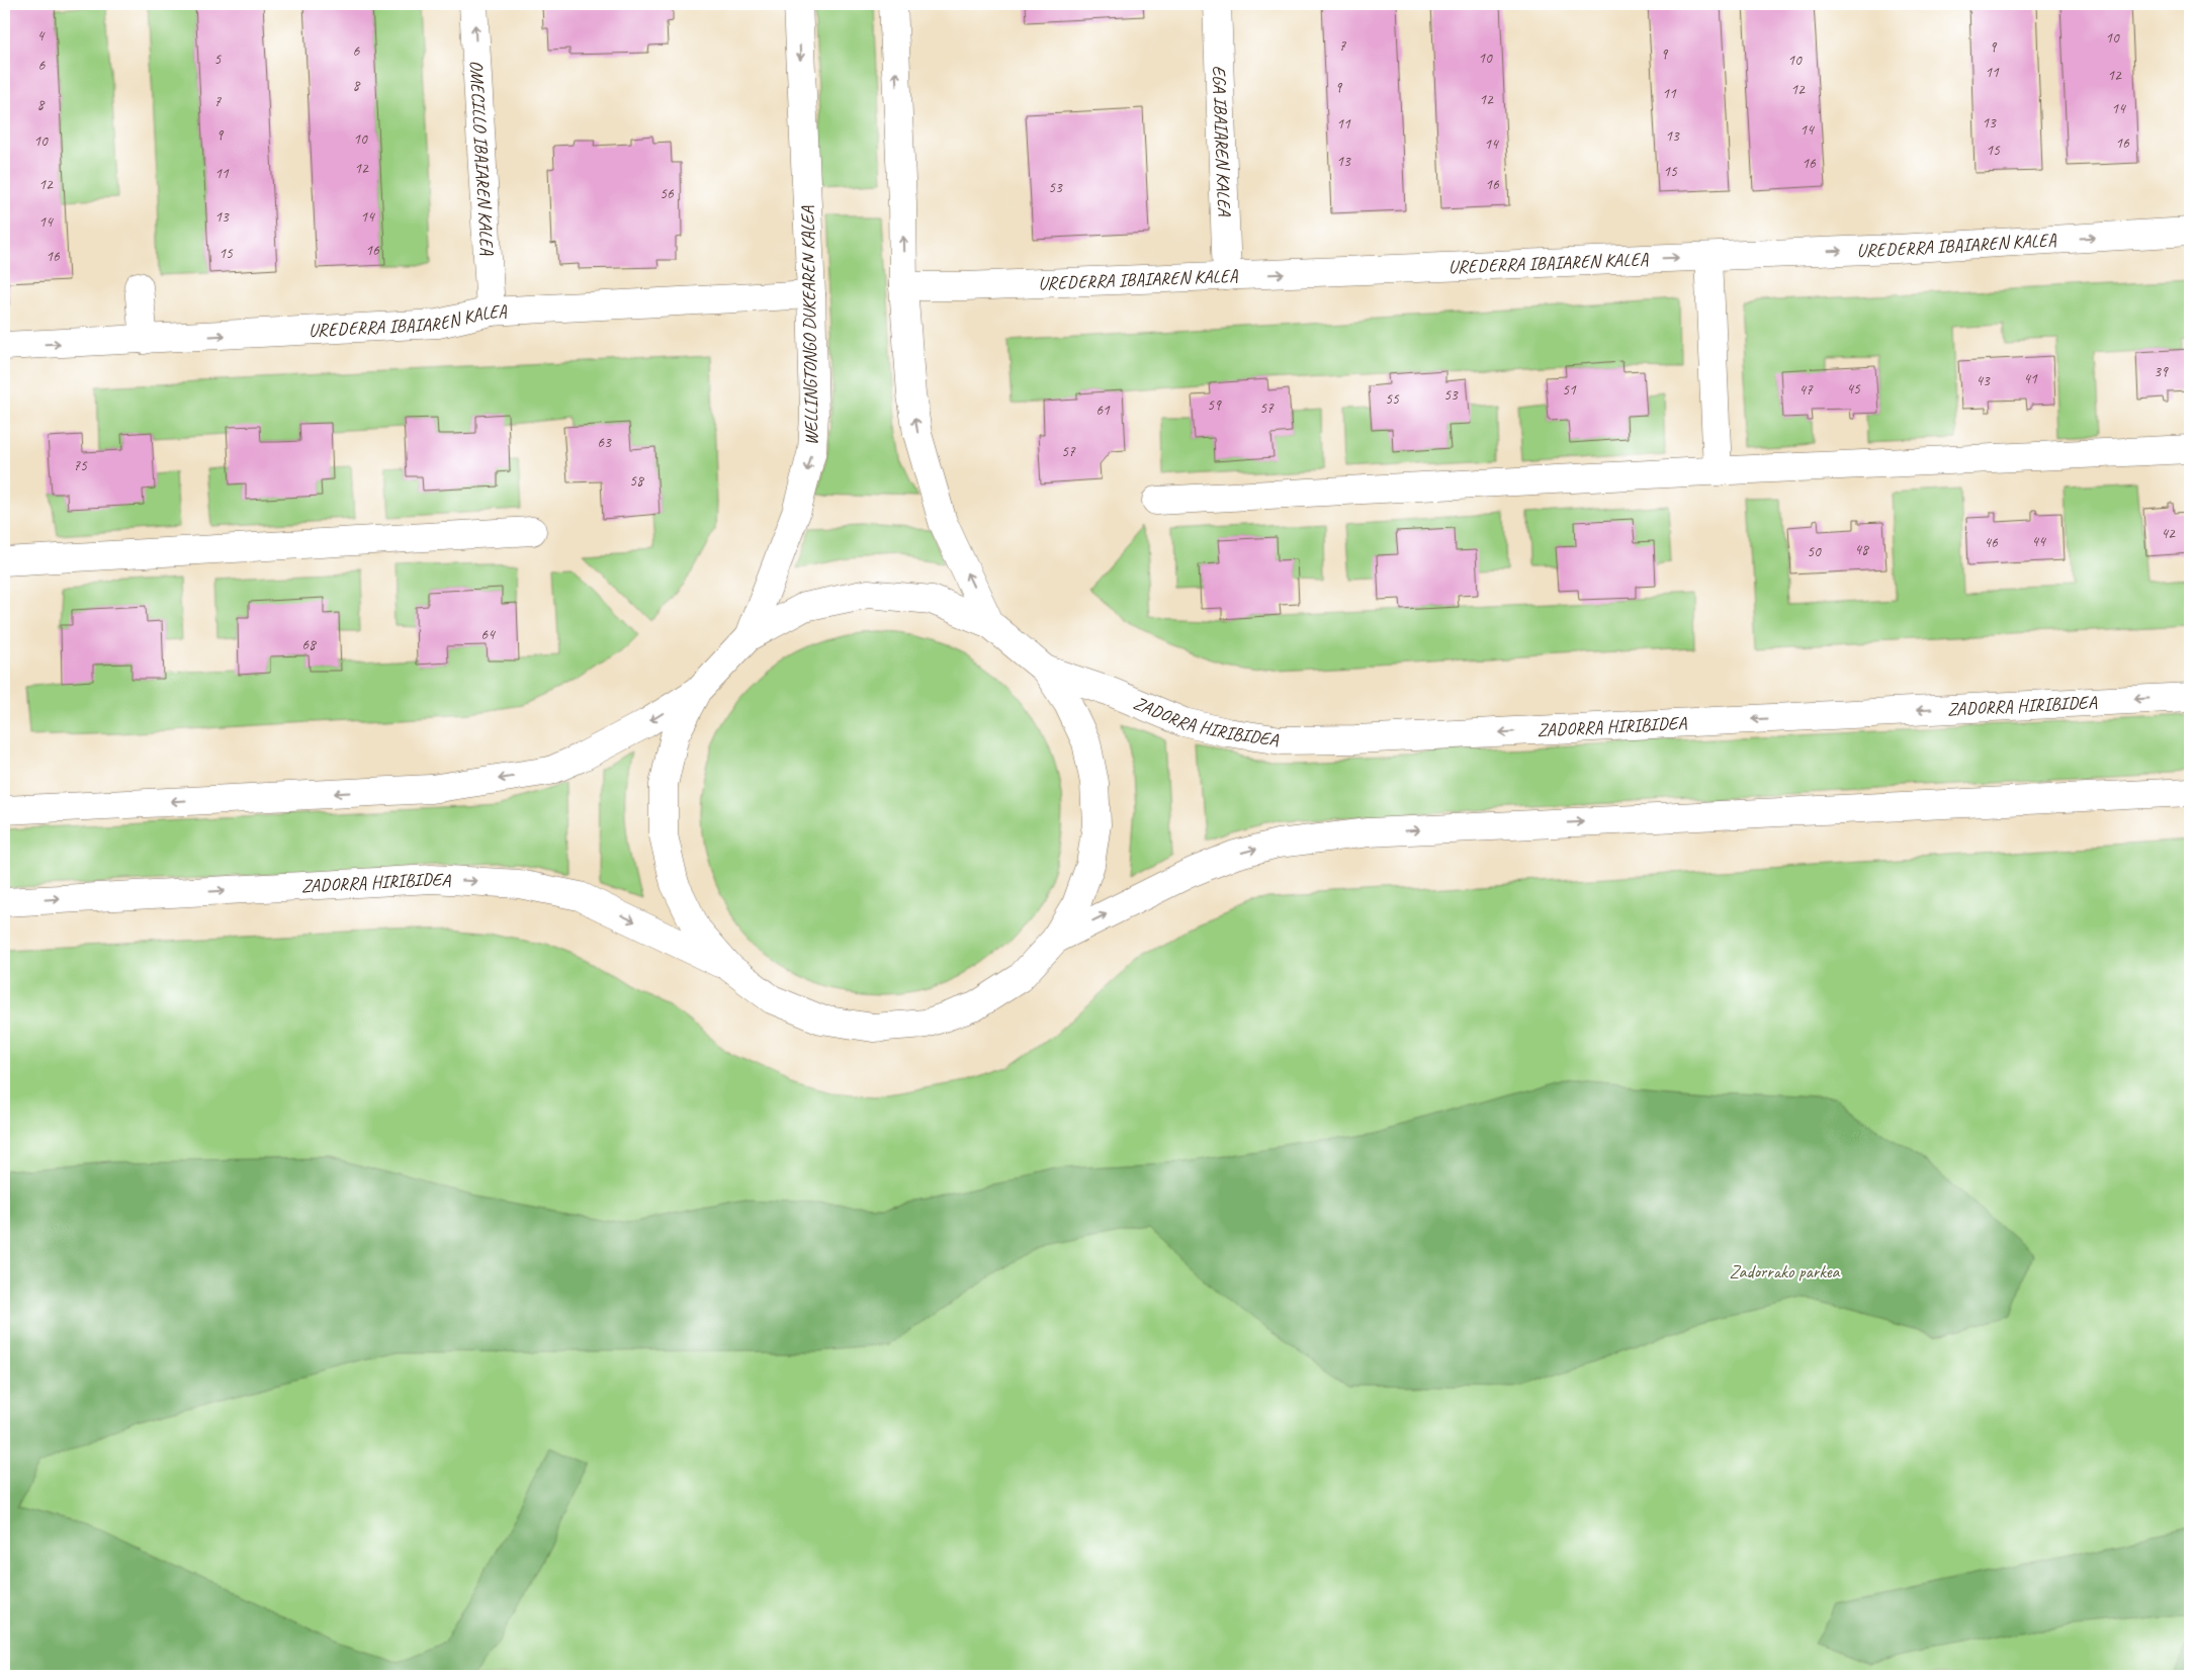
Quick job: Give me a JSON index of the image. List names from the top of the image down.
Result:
{
  "streets": {
    "street": [
      "EGA IBAIAREN KALEA",
      "OMECILLO IBAIAREN KALEA",
      "UREDERRA IBAIAREN KALEA",
      "WELLINGTONGO DUKEAREN KALEA",
      "ZADORRA HIRIBIDEA"
    ]
  },
  "crossings": [
    ["EGA IBAIAREN KALEA", "UREDERRA IBAIAREN KALEA"],
    ["OMECILLO IBAIAREN KALEA", "UREDERRA IBAIAREN KALEA"],
    ["UREDERRA IBAIAREN KALEA", "WELLINGTONGO DUKEAREN KALEA"]
  ],
  "one_way": ["OMECILLO IBAIAREN KALEA"],
  "parks": ["Zadorrako parkea"],
  "house_numbers": [
    "4",
    "10",
    "7",
    "9",
    "6",
    "9",
    "10",
    "5",
    "10",
    "6",
    "11",
    "12",
    "8",
    "9",
    "12",
    "11",
    "12",
    "7",
    "8",
    "14",
    "13",
    "11",
    "14",
    "9",
    "13",
    "10",
    "10",
    "16",
    "14",
    "15",
    "13",
    "16",
    "12",
    "15",
    "11",
    "12",
    "16",
    "53",
    "56",
    "13",
    "14",
    "14",
    "16",
    "15",
    "16",
    "39",
    "41",
    "43",
    "45",
    "51",
    "47",
    "53",
    "55",
    "59",
    "57",
    "61",
    "63",
    "57",
    "75",
    "58",
    "42",
    "44",
    "46",
    "48",
    "50",
    "64",
    "68"
  ]
}
